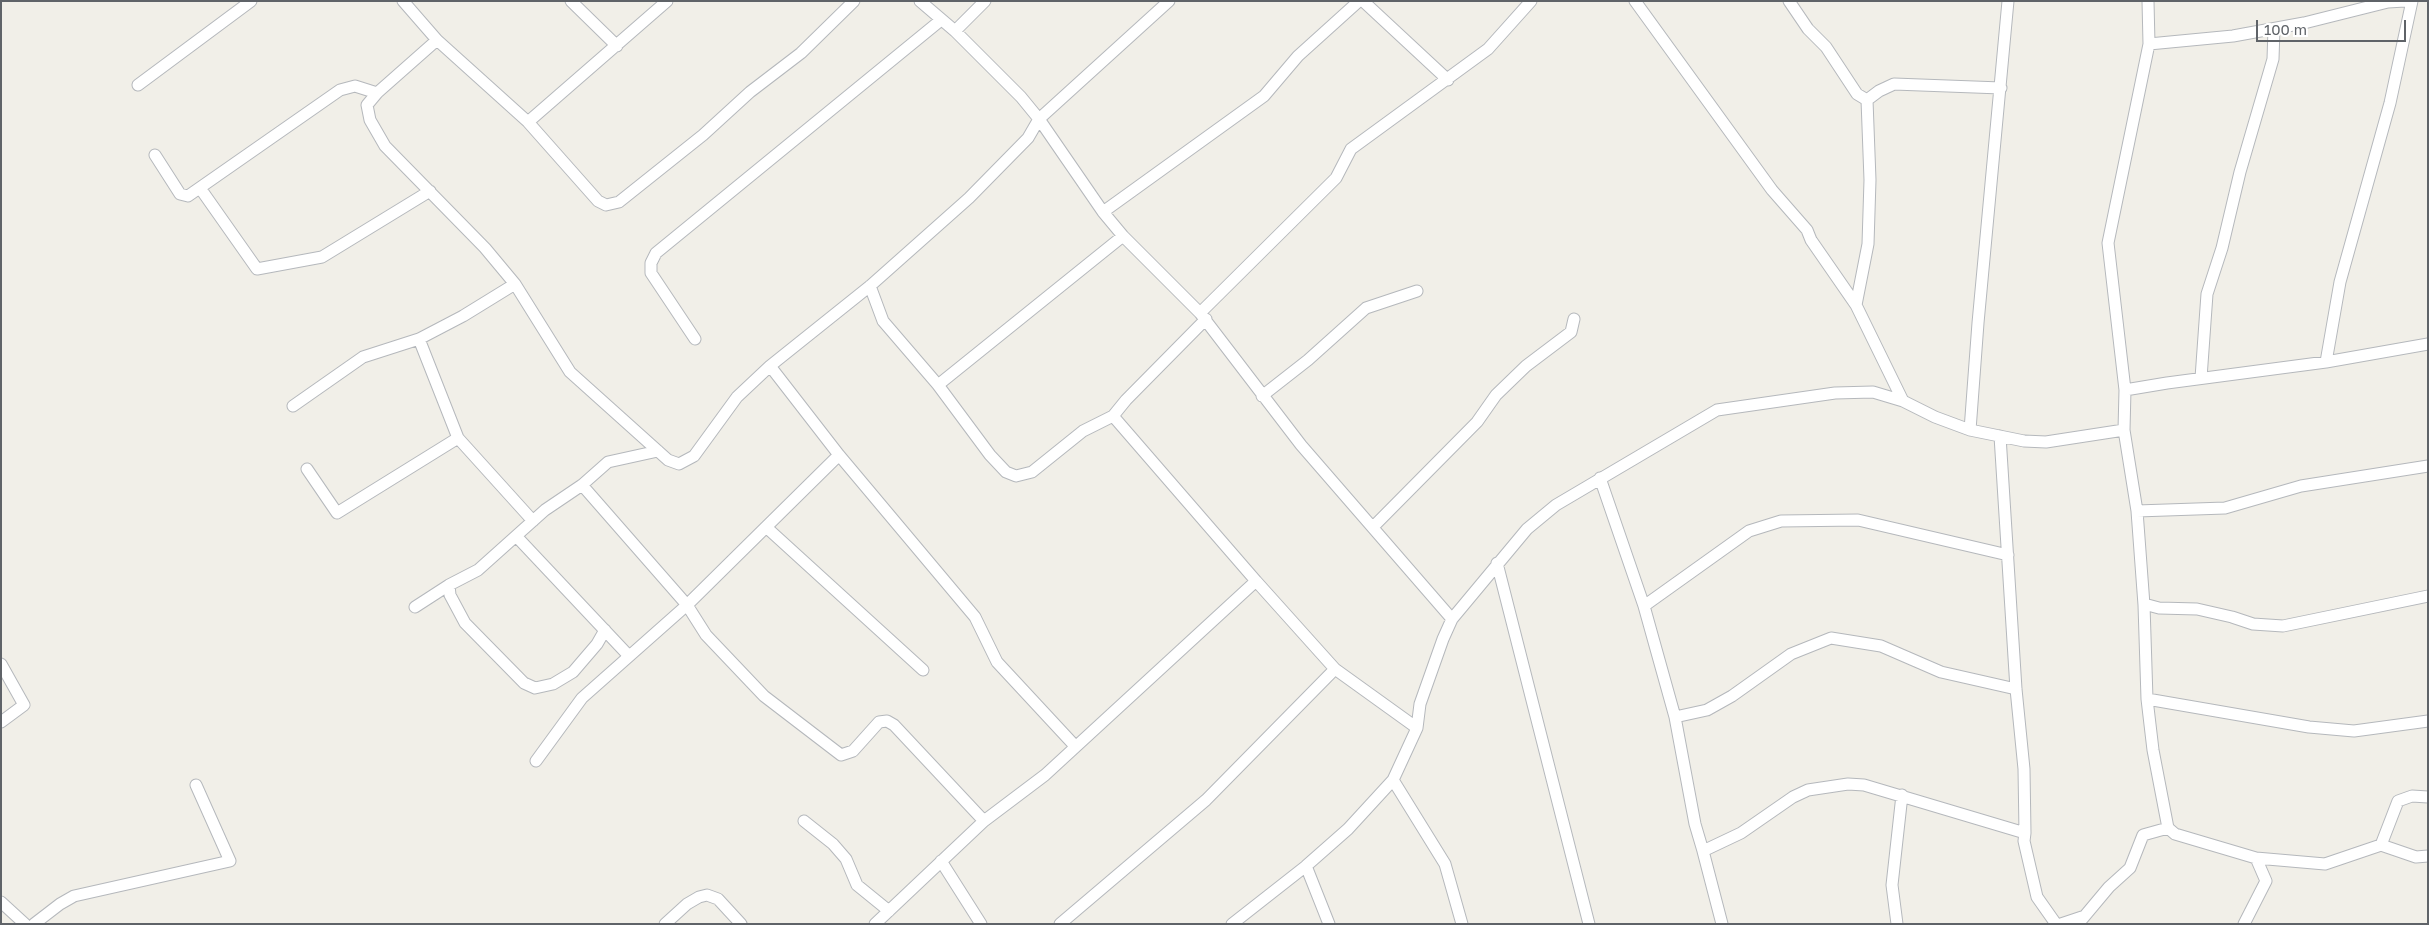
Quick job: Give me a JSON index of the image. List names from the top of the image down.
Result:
{
  "scale_bar": "100 m"
}
